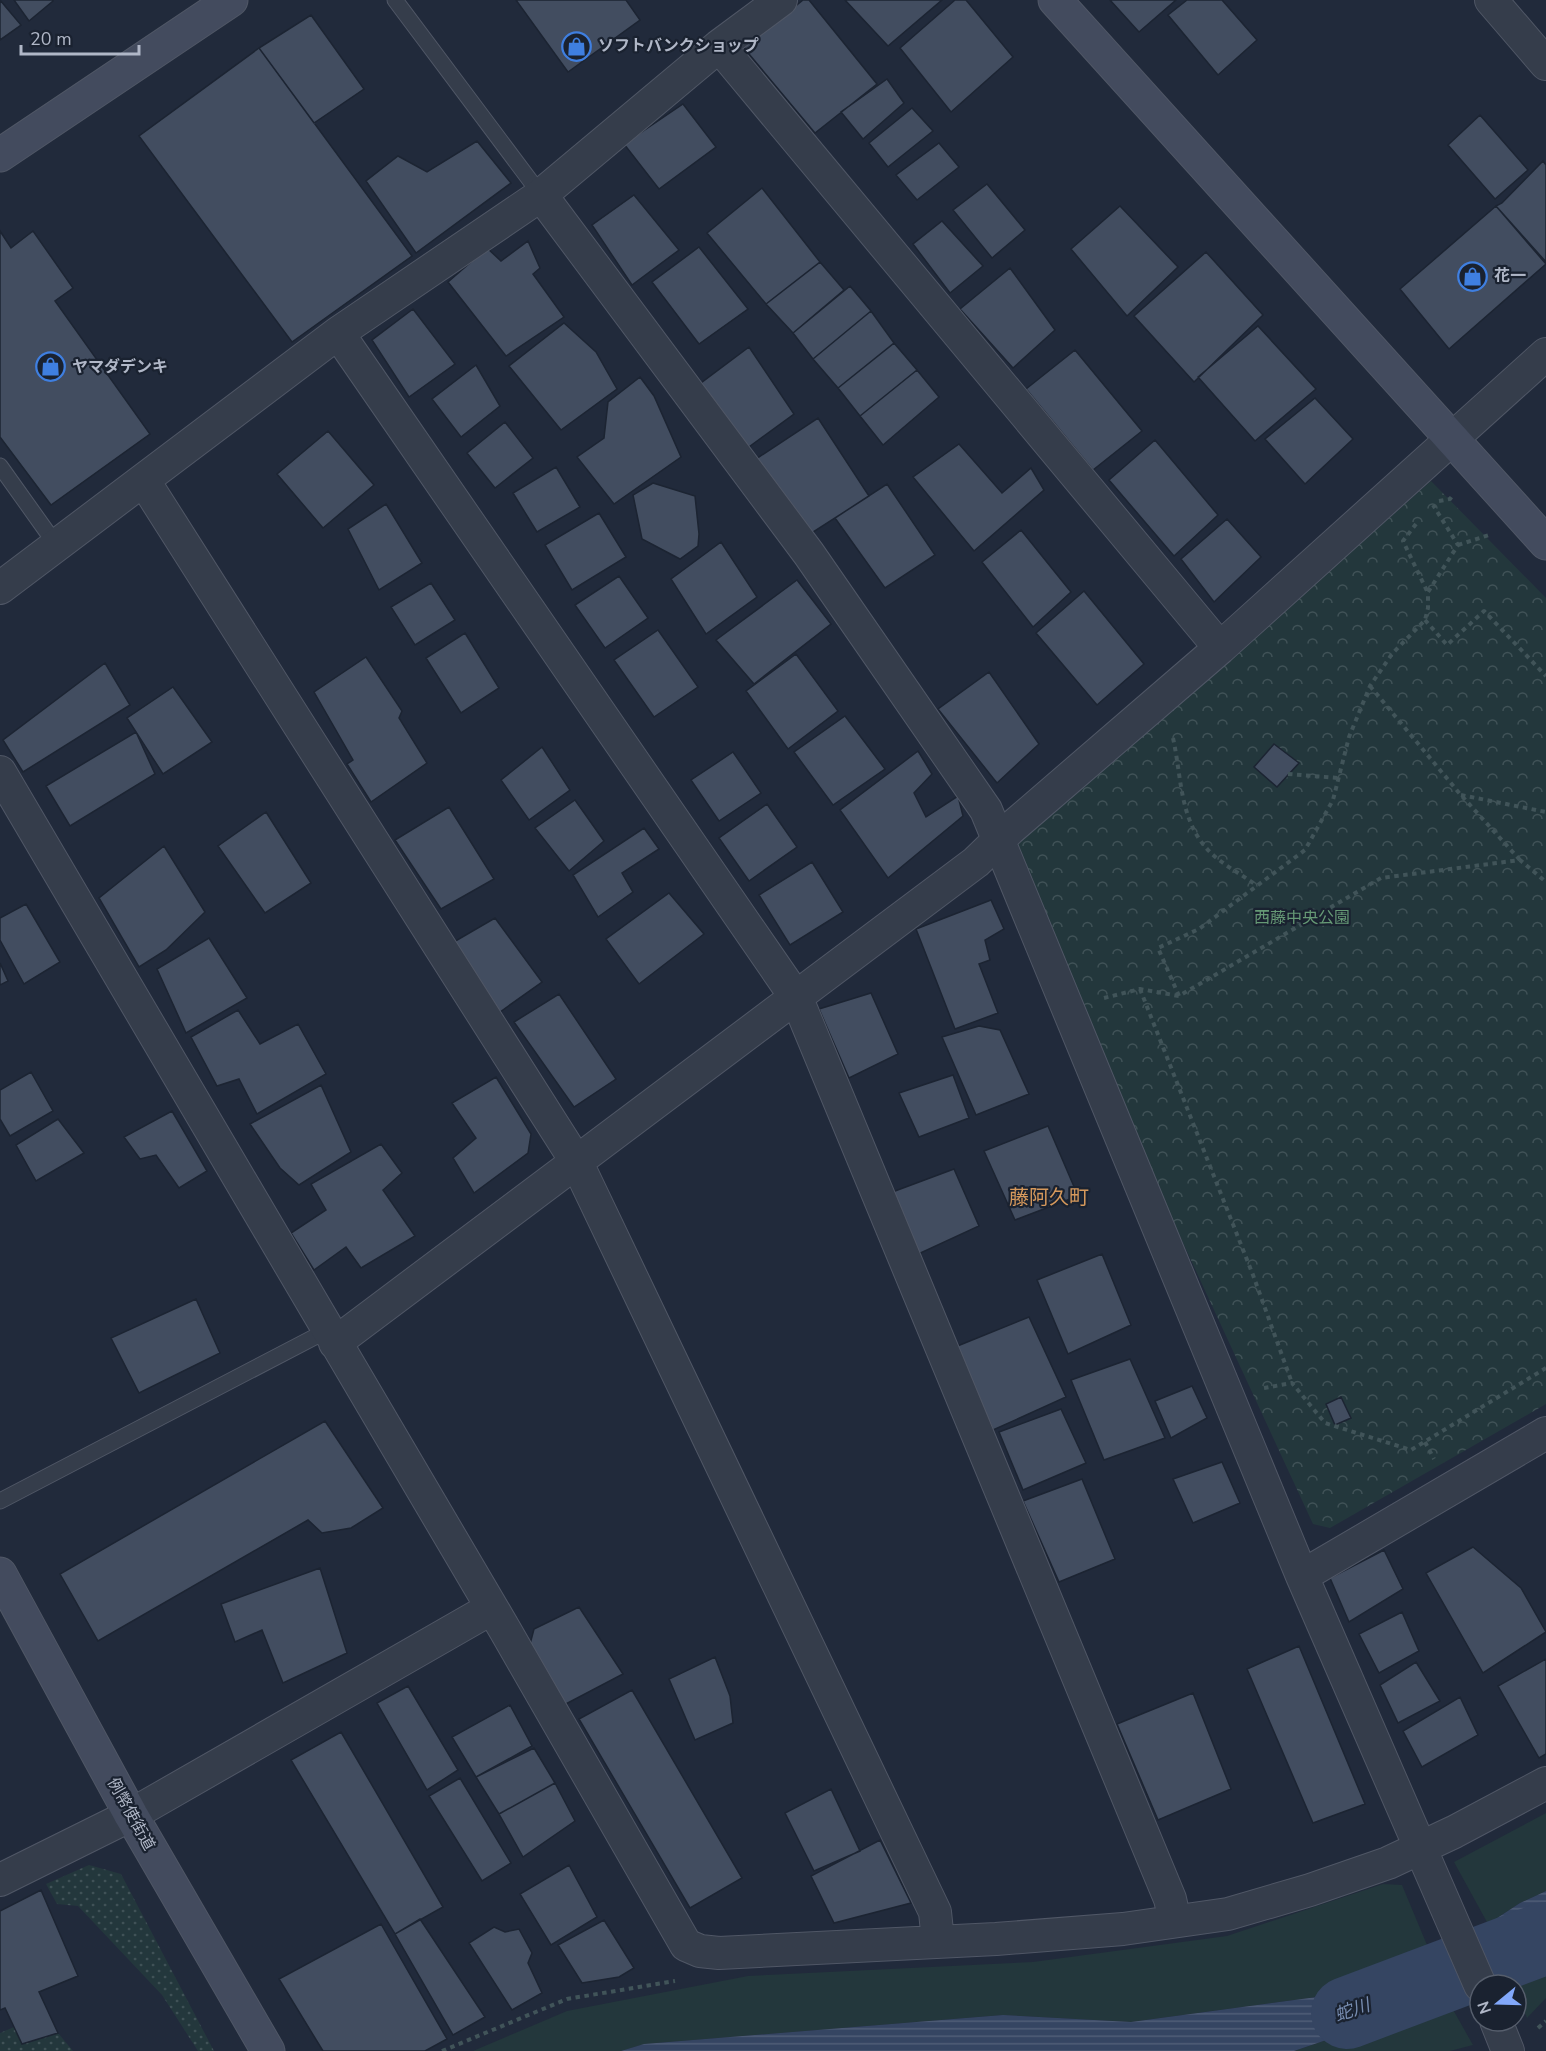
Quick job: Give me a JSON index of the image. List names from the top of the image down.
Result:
{
  "streets": {
    "street": ["例幣使街道"]
  },
  "districts": ["藤阿久町"],
  "water": ["蛇川"],
  "parks": ["西藤中央公園"],
  "places": {
    "shop": ["ソフトバンクショップ", "花一", "ヤマダデンキ"]
  },
  "scale_bar": "20 m",
  "north": "left"
}
